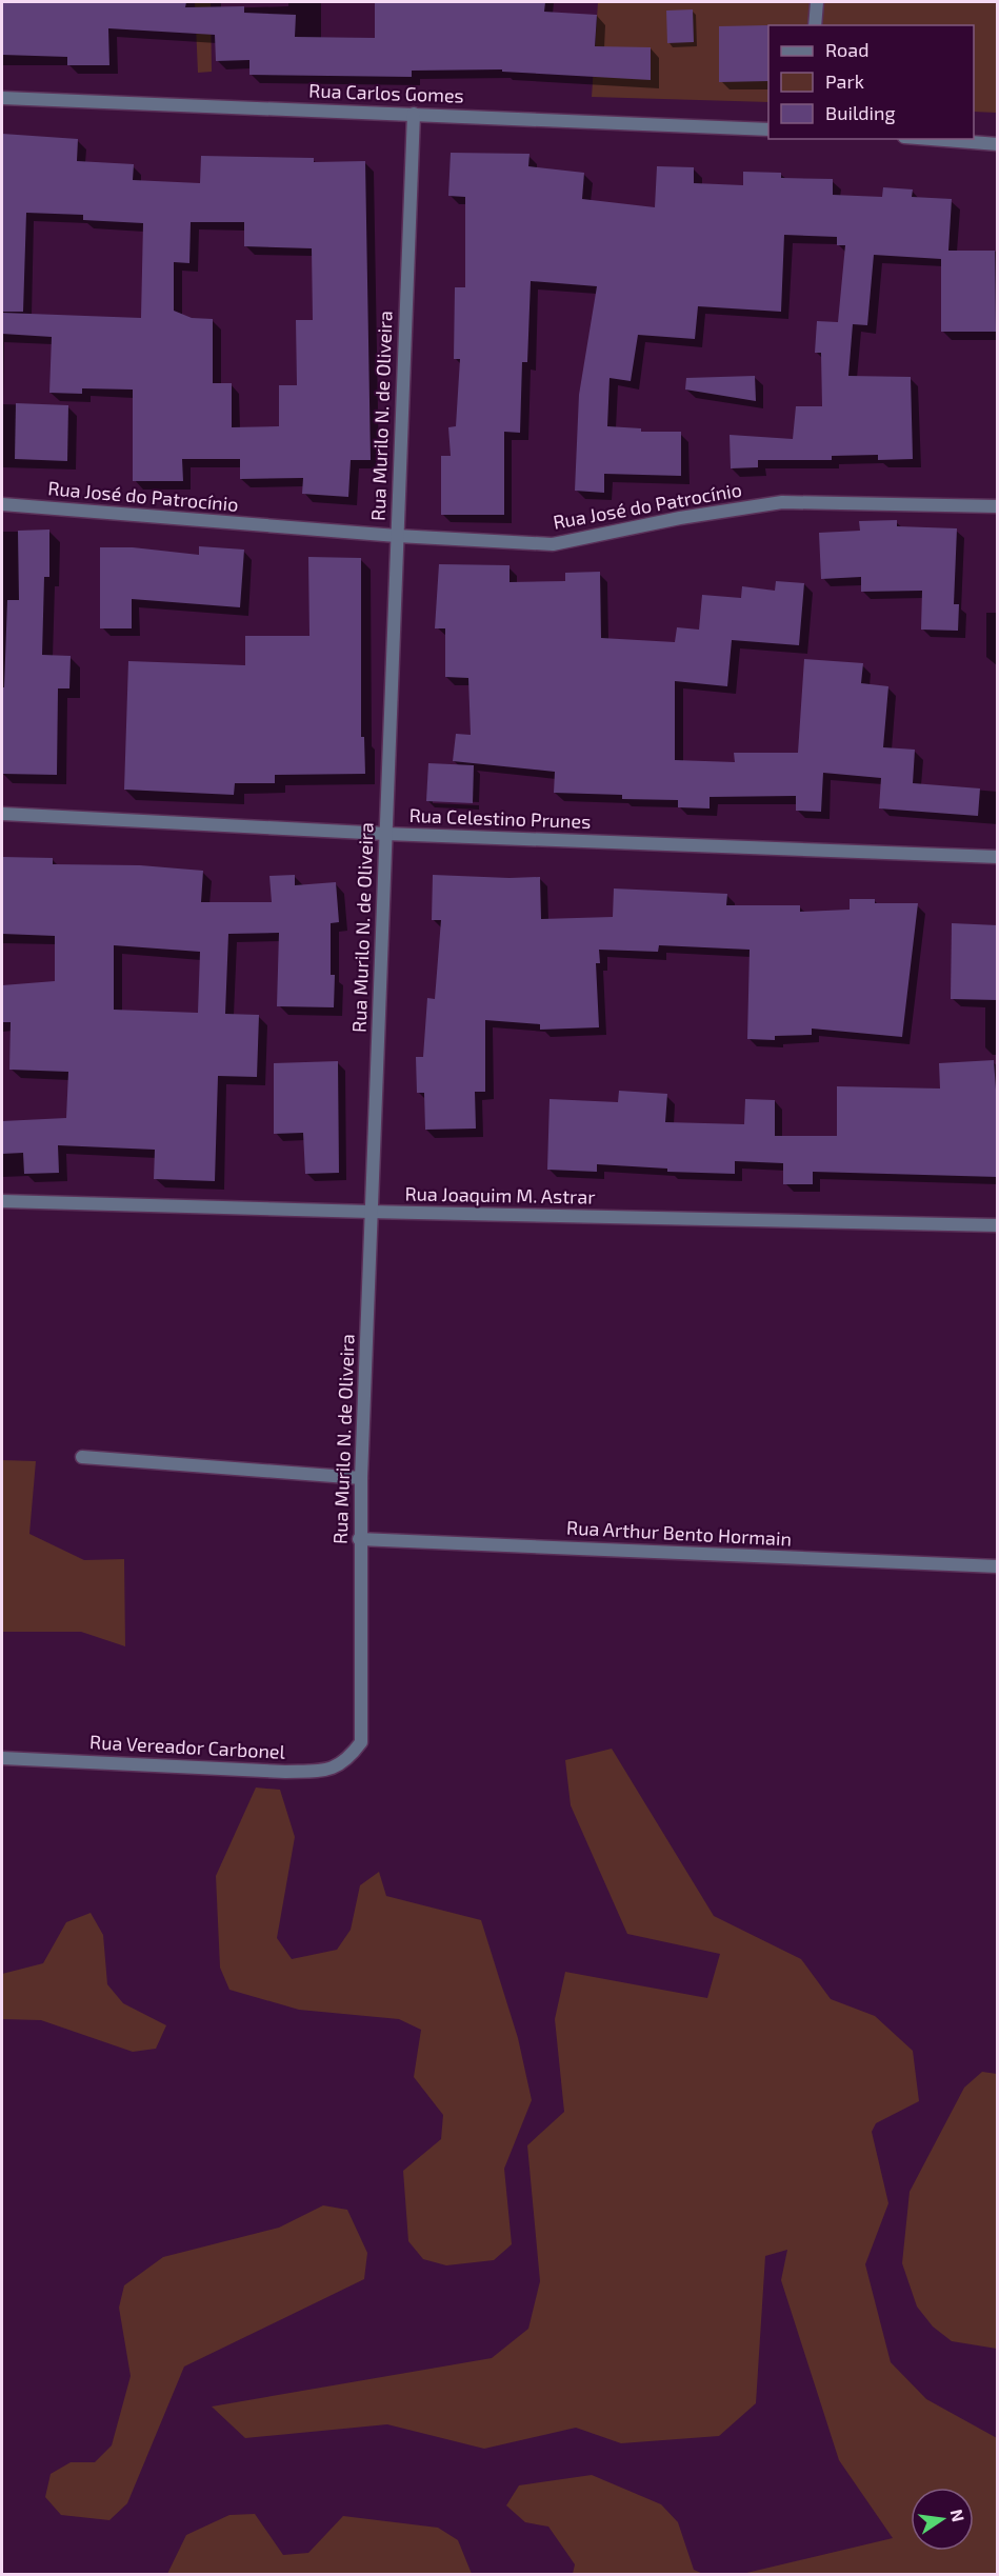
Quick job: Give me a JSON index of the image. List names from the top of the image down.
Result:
{
  "streets": {
    "street": [
      "Rua Carlos Gomes",
      "Rua Murilo N. de Oliveira",
      "Rua José do Patrocínio",
      "Rua Celestino Prunes",
      "Rua Joaquim M. Astrar",
      "Rua Arthur Bento Hormain",
      "Rua Vereador Carbonel"
    ]
  },
  "crossings": [
    ["Rua Carlos Gomes", "Rua Murilo N. de Oliveira"],
    ["Rua Murilo N. de Oliveira", "Rua José do Patrocínio"],
    ["Rua Murilo N. de Oliveira", "Rua Celestino Prunes"],
    ["Rua Murilo N. de Oliveira", "Rua Joaquim M. Astrar"],
    ["Rua Murilo N. de Oliveira", "Rua Arthur Bento Hormain"],
    ["Rua Murilo N. de Oliveira", "Rua Vereador Carbonel"]
  ],
  "legend": ["Road", "Park", "Building"],
  "north": "right"
}
